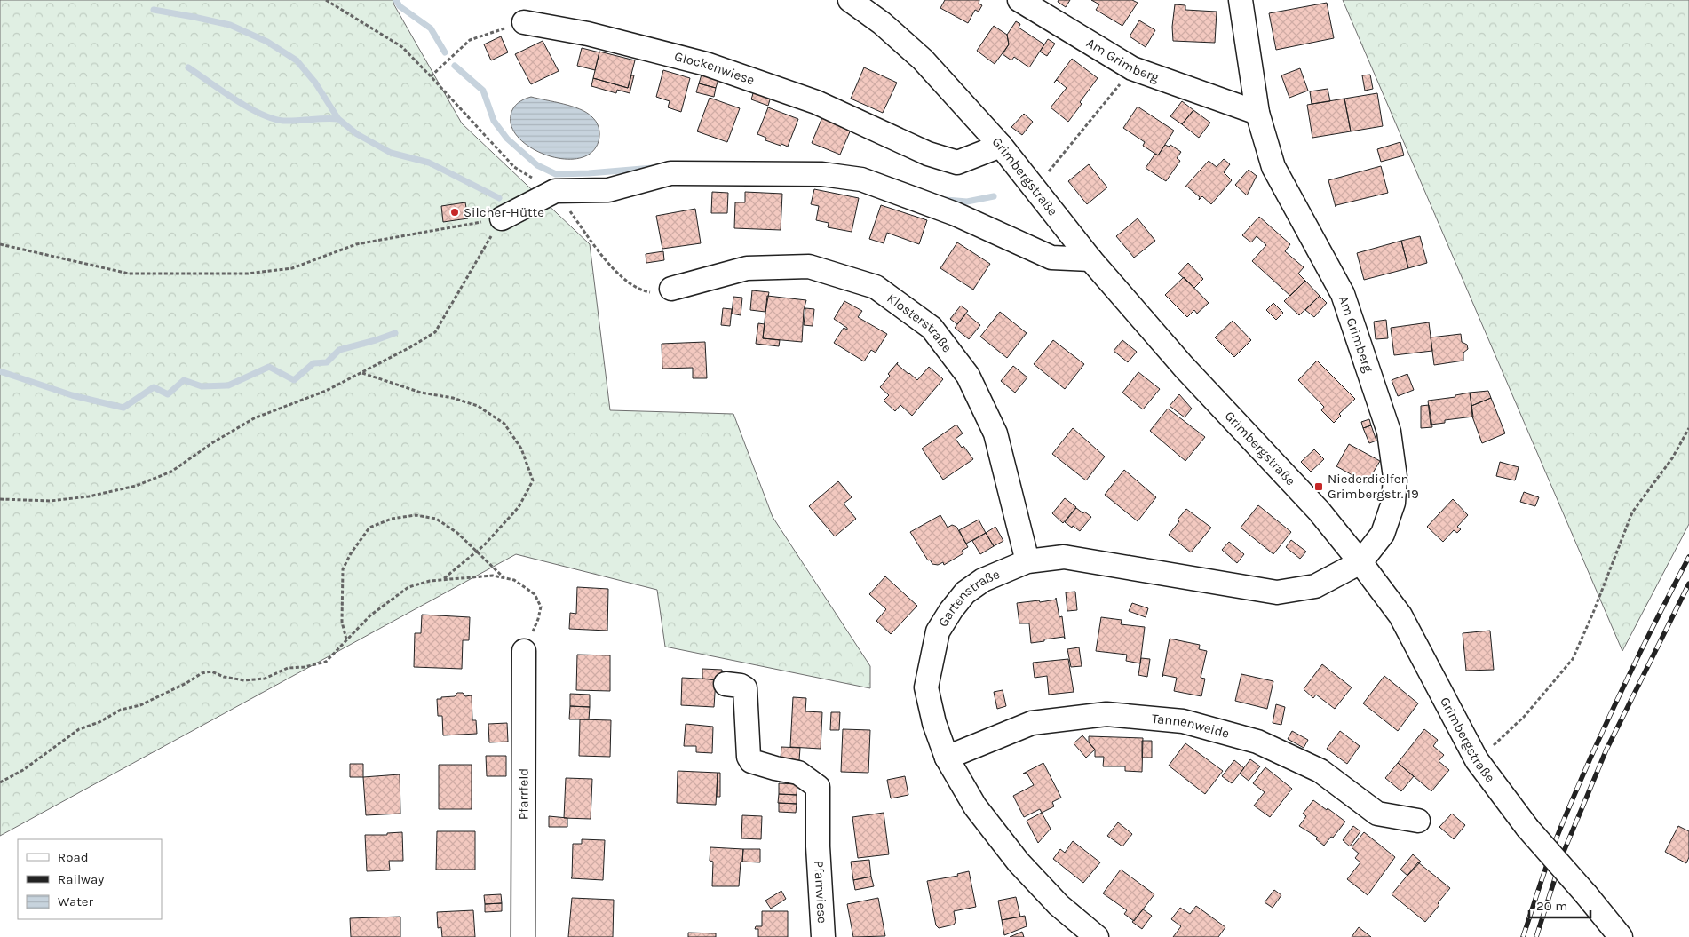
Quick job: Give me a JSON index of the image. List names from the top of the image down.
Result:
{
  "streets": {
    "street": [
      "Am Grimberg",
      "Glockenwiese",
      "Grimbergstraße",
      "Klosterstraße",
      "Gartenstraße",
      "Tannenweide",
      "Pfarrfeld",
      "Pfarrwiese"
    ]
  },
  "crossings": [
    ["Am Grimberg", "Grimbergstraße"],
    ["Am Grimberg", "Gartenstraße"],
    ["Glockenwiese", "Grimbergstraße"],
    ["Grimbergstraße", "Gartenstraße"],
    ["Klosterstraße", "Gartenstraße"],
    ["Gartenstraße", "Tannenweide"]
  ],
  "places": {
    "other": ["Silcher-Hütte"],
    "transit": ["Niederdielfen Grimbergstr. 19"]
  },
  "legend": ["Road", "Railway", "Water"],
  "scale_bar": "20 m"
}
